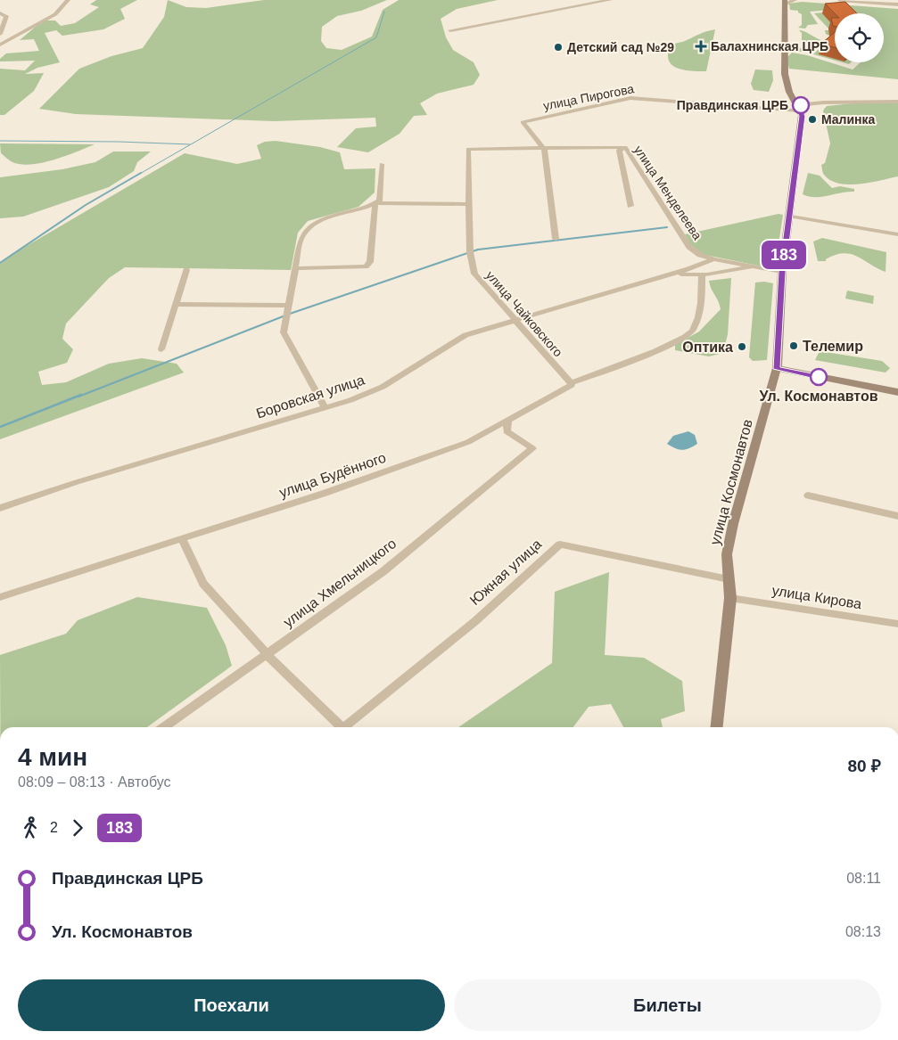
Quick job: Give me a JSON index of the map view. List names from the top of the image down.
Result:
{
  "streets": {
    "street": [
      "улица Пирогова",
      "улица Менделеева",
      "улица Чайковского",
      "Боровская улица",
      "улица Будённого",
      "улица Космонавтов",
      "Южная улица",
      "улица Хмельницкого",
      "улица Кирова"
    ]
  },
  "crossings": [
    ["улица Пирогова", "улица Чайковского"],
    ["улица Пирогова", "улица Космонавтов"],
    ["улица Менделеева", "Боровская улица"],
    ["улица Чайковского", "Боровская улица"],
    ["улица Чайковского", "улица Будённого"],
    ["Боровская улица", "улица Будённого"],
    ["Боровская улица", "улица Космонавтов"],
    ["улица Будённого", "улица Хмельницкого"],
    ["улица Космонавтов", "Южная улица"],
    ["улица Космонавтов", "улица Кирова"]
  ],
  "places": {
    "health": ["Балахнинская ЦРБ"],
    "other": [
      "Детский сад №29",
      "Правдинская ЦРБ",
      "Малинка",
      "Телемир",
      "Оптика",
      "Ул. Космонавтов"
    ]
  },
  "lines": ["bus line 183"],
  "page": {
    "on_map": "183",
    "heading": ["4 мин", "08:09 – 08:13 · Автобус", "80 ₽"],
    "legs": ["2", "183"],
    "list": [
      {
        "name": "Правдинская ЦРБ",
        "value": "08:11"
      },
      {
        "name": "Ул. Космонавтов",
        "value": "08:13"
      }
    ],
    "buttons": ["Поехали", "Билеты"]
  }
}
